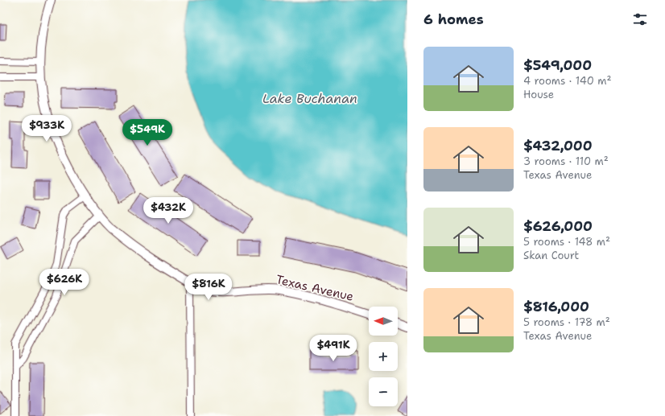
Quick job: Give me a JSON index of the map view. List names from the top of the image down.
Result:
{
  "streets": {
    "street": ["Texas Avenue"]
  },
  "water": ["Lake Buchanan"],
  "north": "left",
  "page": {
    "heading": "6 homes",
    "list": [
      {
        "name": "$549,000",
        "note": "4 rooms · 140 m² · House"
      },
      {
        "name": "$432,000",
        "note": "3 rooms · 110 m² · Texas Avenue"
      },
      {
        "name": "$626,000",
        "note": "5 rooms · 148 m² · Skan Court"
      },
      {
        "name": "$816,000",
        "note": "5 rooms · 178 m² · Texas Avenue"
      }
    ],
    "price": [
      "$933K",
      "$549K",
      "$432K",
      "$626K",
      "$816K",
      "$491K"
    ],
    "map_buttons": ["+", "−"]
  }
}
